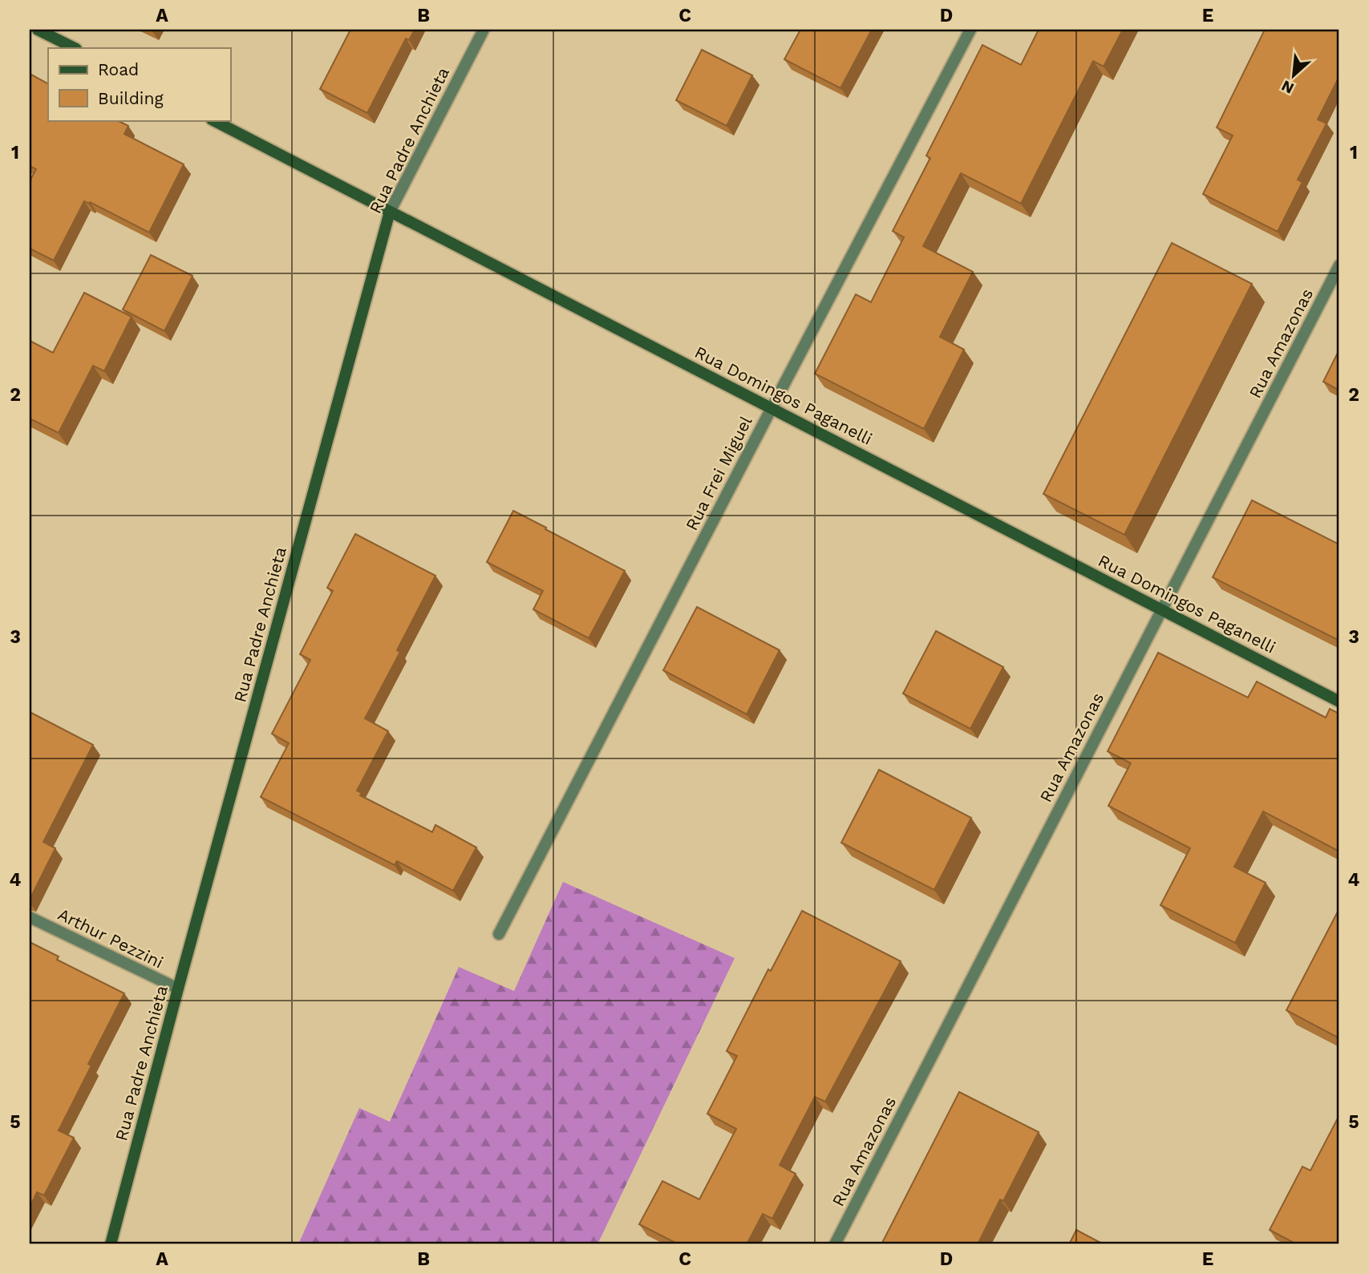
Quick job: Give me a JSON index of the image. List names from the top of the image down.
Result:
{
  "streets": {
    "street": [
      "Rua Padre Anchieta",
      "Rua Amazonas",
      "Rua Domingos Paganelli",
      "Rua Frei Miguel",
      "Arthur Pezzini"
    ]
  },
  "crossings": [
    ["Rua Padre Anchieta", "Rua Domingos Paganelli"],
    ["Rua Padre Anchieta", "Arthur Pezzini"],
    ["Rua Amazonas", "Rua Domingos Paganelli"],
    ["Rua Domingos Paganelli", "Rua Frei Miguel"]
  ],
  "legend": ["Road", "Building"],
  "north": "bottom left",
  "grid": {
    "columns": [
      "A",
      "B",
      "C",
      "D",
      "E"
    ],
    "rows": [
      "1",
      "2",
      "3",
      "4",
      "5"
    ]
  }
}
